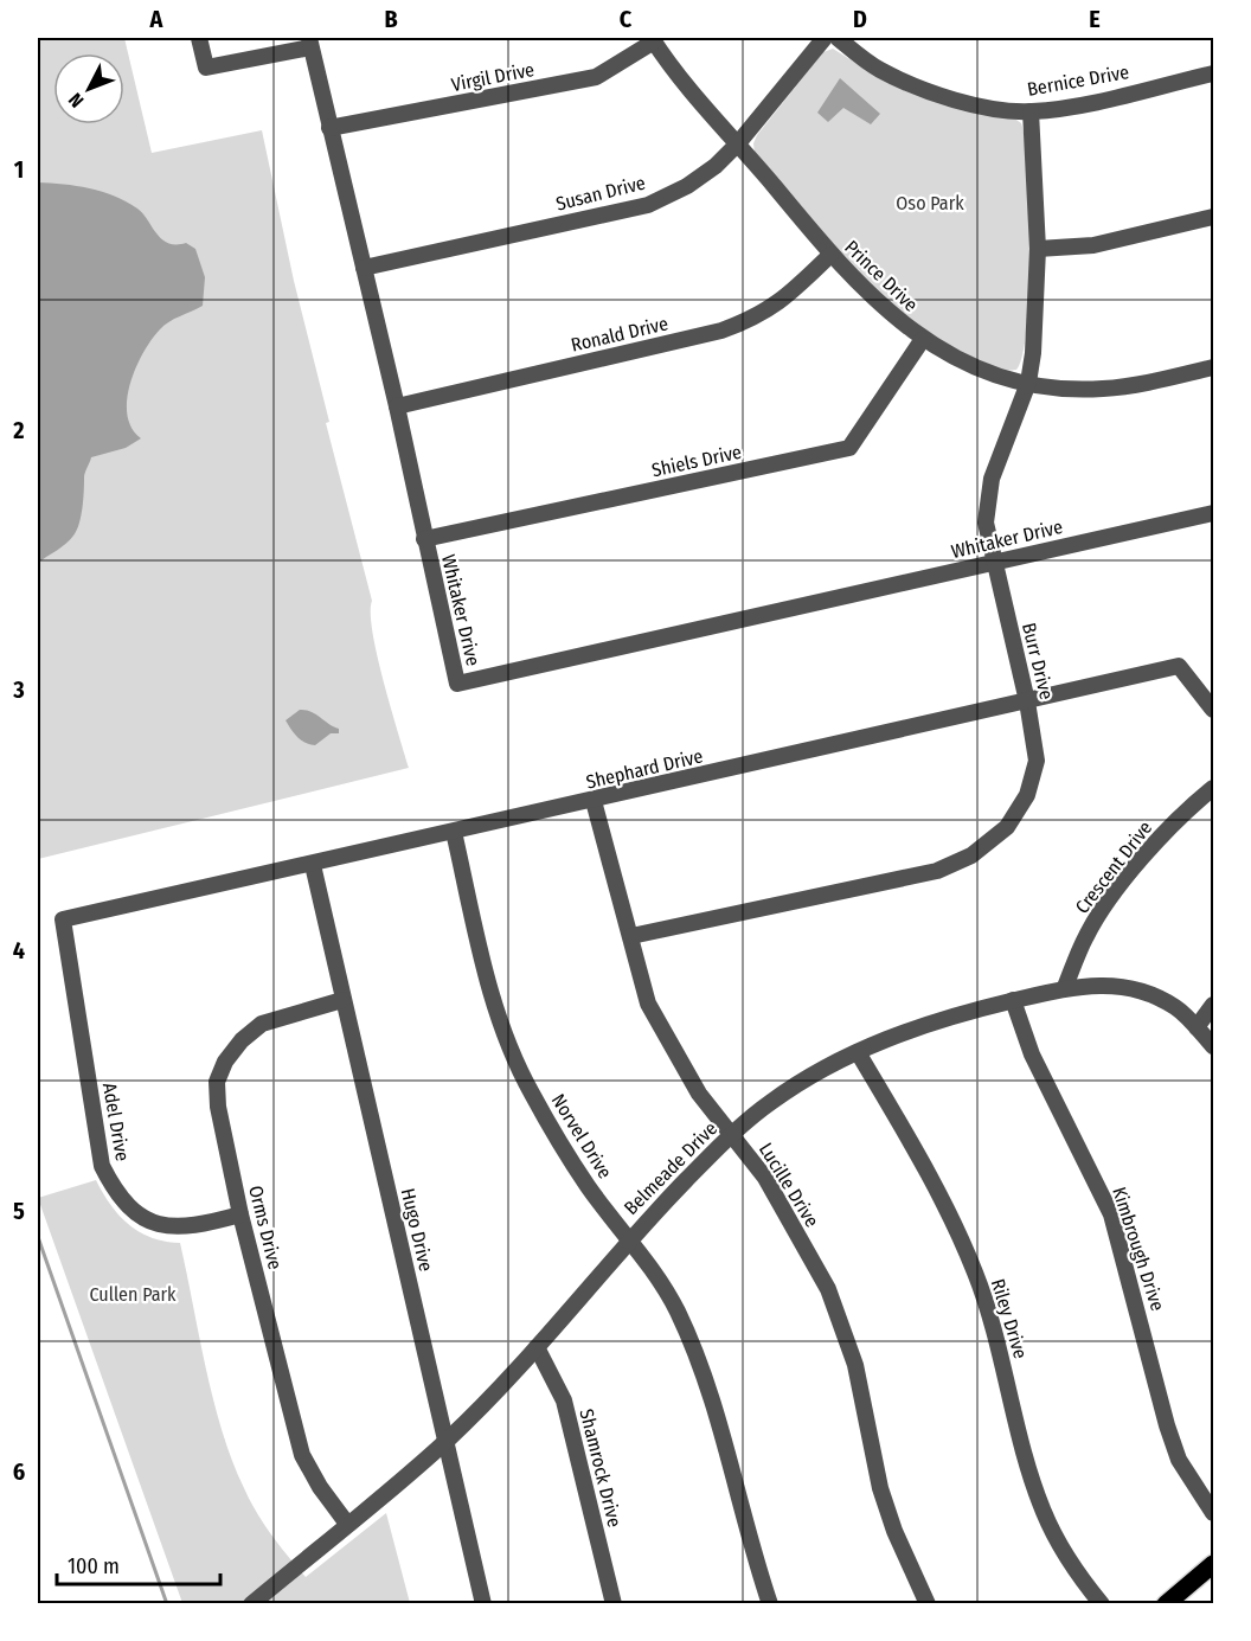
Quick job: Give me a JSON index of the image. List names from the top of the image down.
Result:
{
  "streets": {
    "street": [
      "Virgil Drive",
      "Bernice Drive",
      "Susan Drive",
      "Prince Drive",
      "Ronald Drive",
      "Shiels Drive",
      "Whitaker Drive",
      "Burr Drive",
      "Shephard Drive",
      "Crescent Drive",
      "Adel Drive",
      "Norvel Drive",
      "Belmeade Drive",
      "Lucille Drive",
      "Orms Drive",
      "Hugo Drive",
      "Kimbrough Drive",
      "Riley Drive",
      "Shamrock Drive"
    ]
  },
  "crossings": [
    ["Virgil Drive", "Prince Drive"],
    ["Virgil Drive", "Whitaker Drive"],
    ["Bernice Drive", "Burr Drive"],
    ["Susan Drive", "Prince Drive"],
    ["Susan Drive", "Whitaker Drive"],
    ["Prince Drive", "Ronald Drive"],
    ["Prince Drive", "Shiels Drive"],
    ["Prince Drive", "Burr Drive"],
    ["Ronald Drive", "Whitaker Drive"],
    ["Shiels Drive", "Whitaker Drive"],
    ["Whitaker Drive", "Burr Drive"],
    ["Burr Drive", "Shephard Drive"],
    ["Burr Drive", "Lucille Drive"],
    ["Shephard Drive", "Adel Drive"],
    ["Shephard Drive", "Norvel Drive"],
    ["Shephard Drive", "Lucille Drive"],
    ["Shephard Drive", "Hugo Drive"],
    ["Crescent Drive", "Belmeade Drive"],
    ["Adel Drive", "Orms Drive"],
    ["Norvel Drive", "Belmeade Drive"],
    ["Belmeade Drive", "Lucille Drive"],
    ["Belmeade Drive", "Orms Drive"],
    ["Belmeade Drive", "Hugo Drive"],
    ["Belmeade Drive", "Kimbrough Drive"],
    ["Belmeade Drive", "Riley Drive"],
    ["Belmeade Drive", "Shamrock Drive"],
    ["Orms Drive", "Hugo Drive"]
  ],
  "parks": ["Oso Park", "Cullen Park"],
  "scale_bar": "100 m",
  "north": "bottom left",
  "grid": {
    "columns": [
      "A",
      "B",
      "C",
      "D",
      "E"
    ],
    "rows": [
      "1",
      "2",
      "3",
      "4",
      "5",
      "6"
    ]
  }
}
